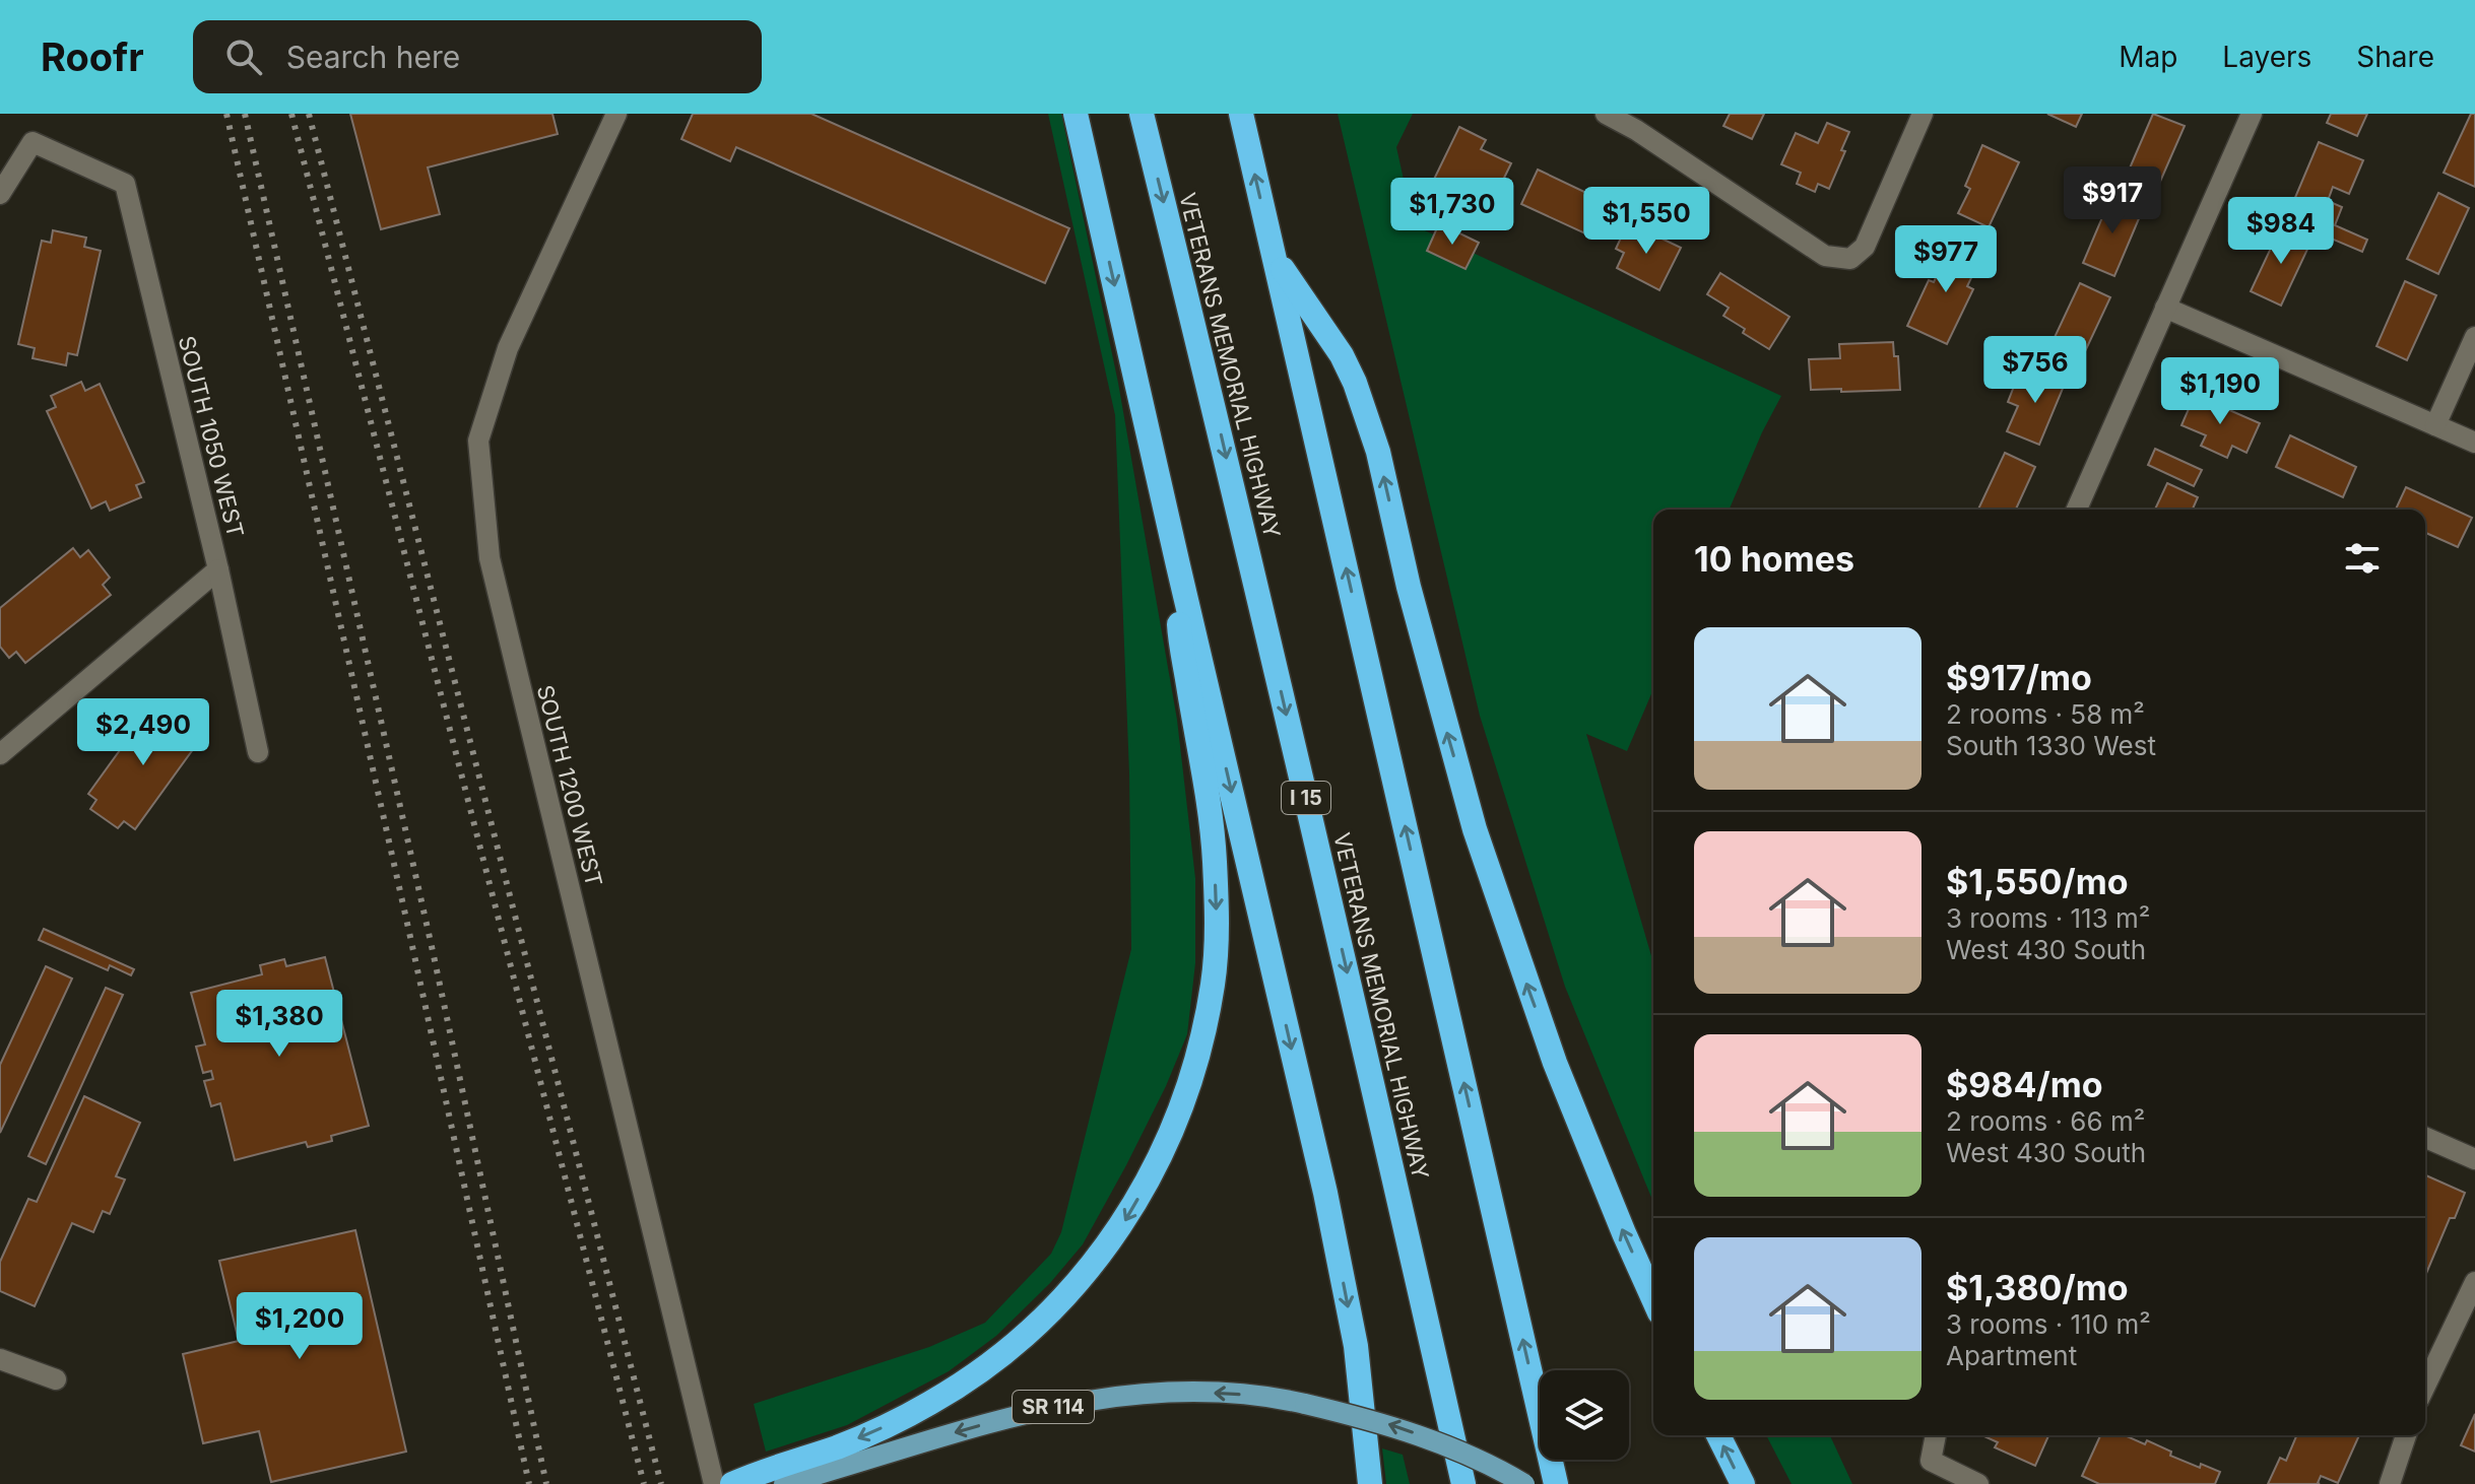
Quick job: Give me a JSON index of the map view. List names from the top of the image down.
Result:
{
  "streets": {
    "highway": ["VETERANS MEMORIAL HIGHWAY", "I 15"],
    "main road": ["SR 114"],
    "street": ["SOUTH 1050 WEST", "SOUTH 1200 WEST"]
  },
  "page": {
    "header": "Roofr",
    "search": "Search here",
    "nav": ["Map", "Layers", "Share"],
    "price": [
      "$917",
      "$1,730",
      "$1,550",
      "$984",
      "$977",
      "$756",
      "$1,190",
      "$2,490",
      "$1,380",
      "$1,200"
    ],
    "heading": "10 homes",
    "list": [
      {
        "name": "$917/mo",
        "note": "2 rooms · 58 m² · South 1330 West"
      },
      {
        "name": "$1,550/mo",
        "note": "3 rooms · 113 m² · West 430 South"
      },
      {
        "name": "$984/mo",
        "note": "2 rooms · 66 m² · West 430 South"
      },
      {
        "name": "$1,380/mo",
        "note": "3 rooms · 110 m² · Apartment"
      }
    ]
  }
}
